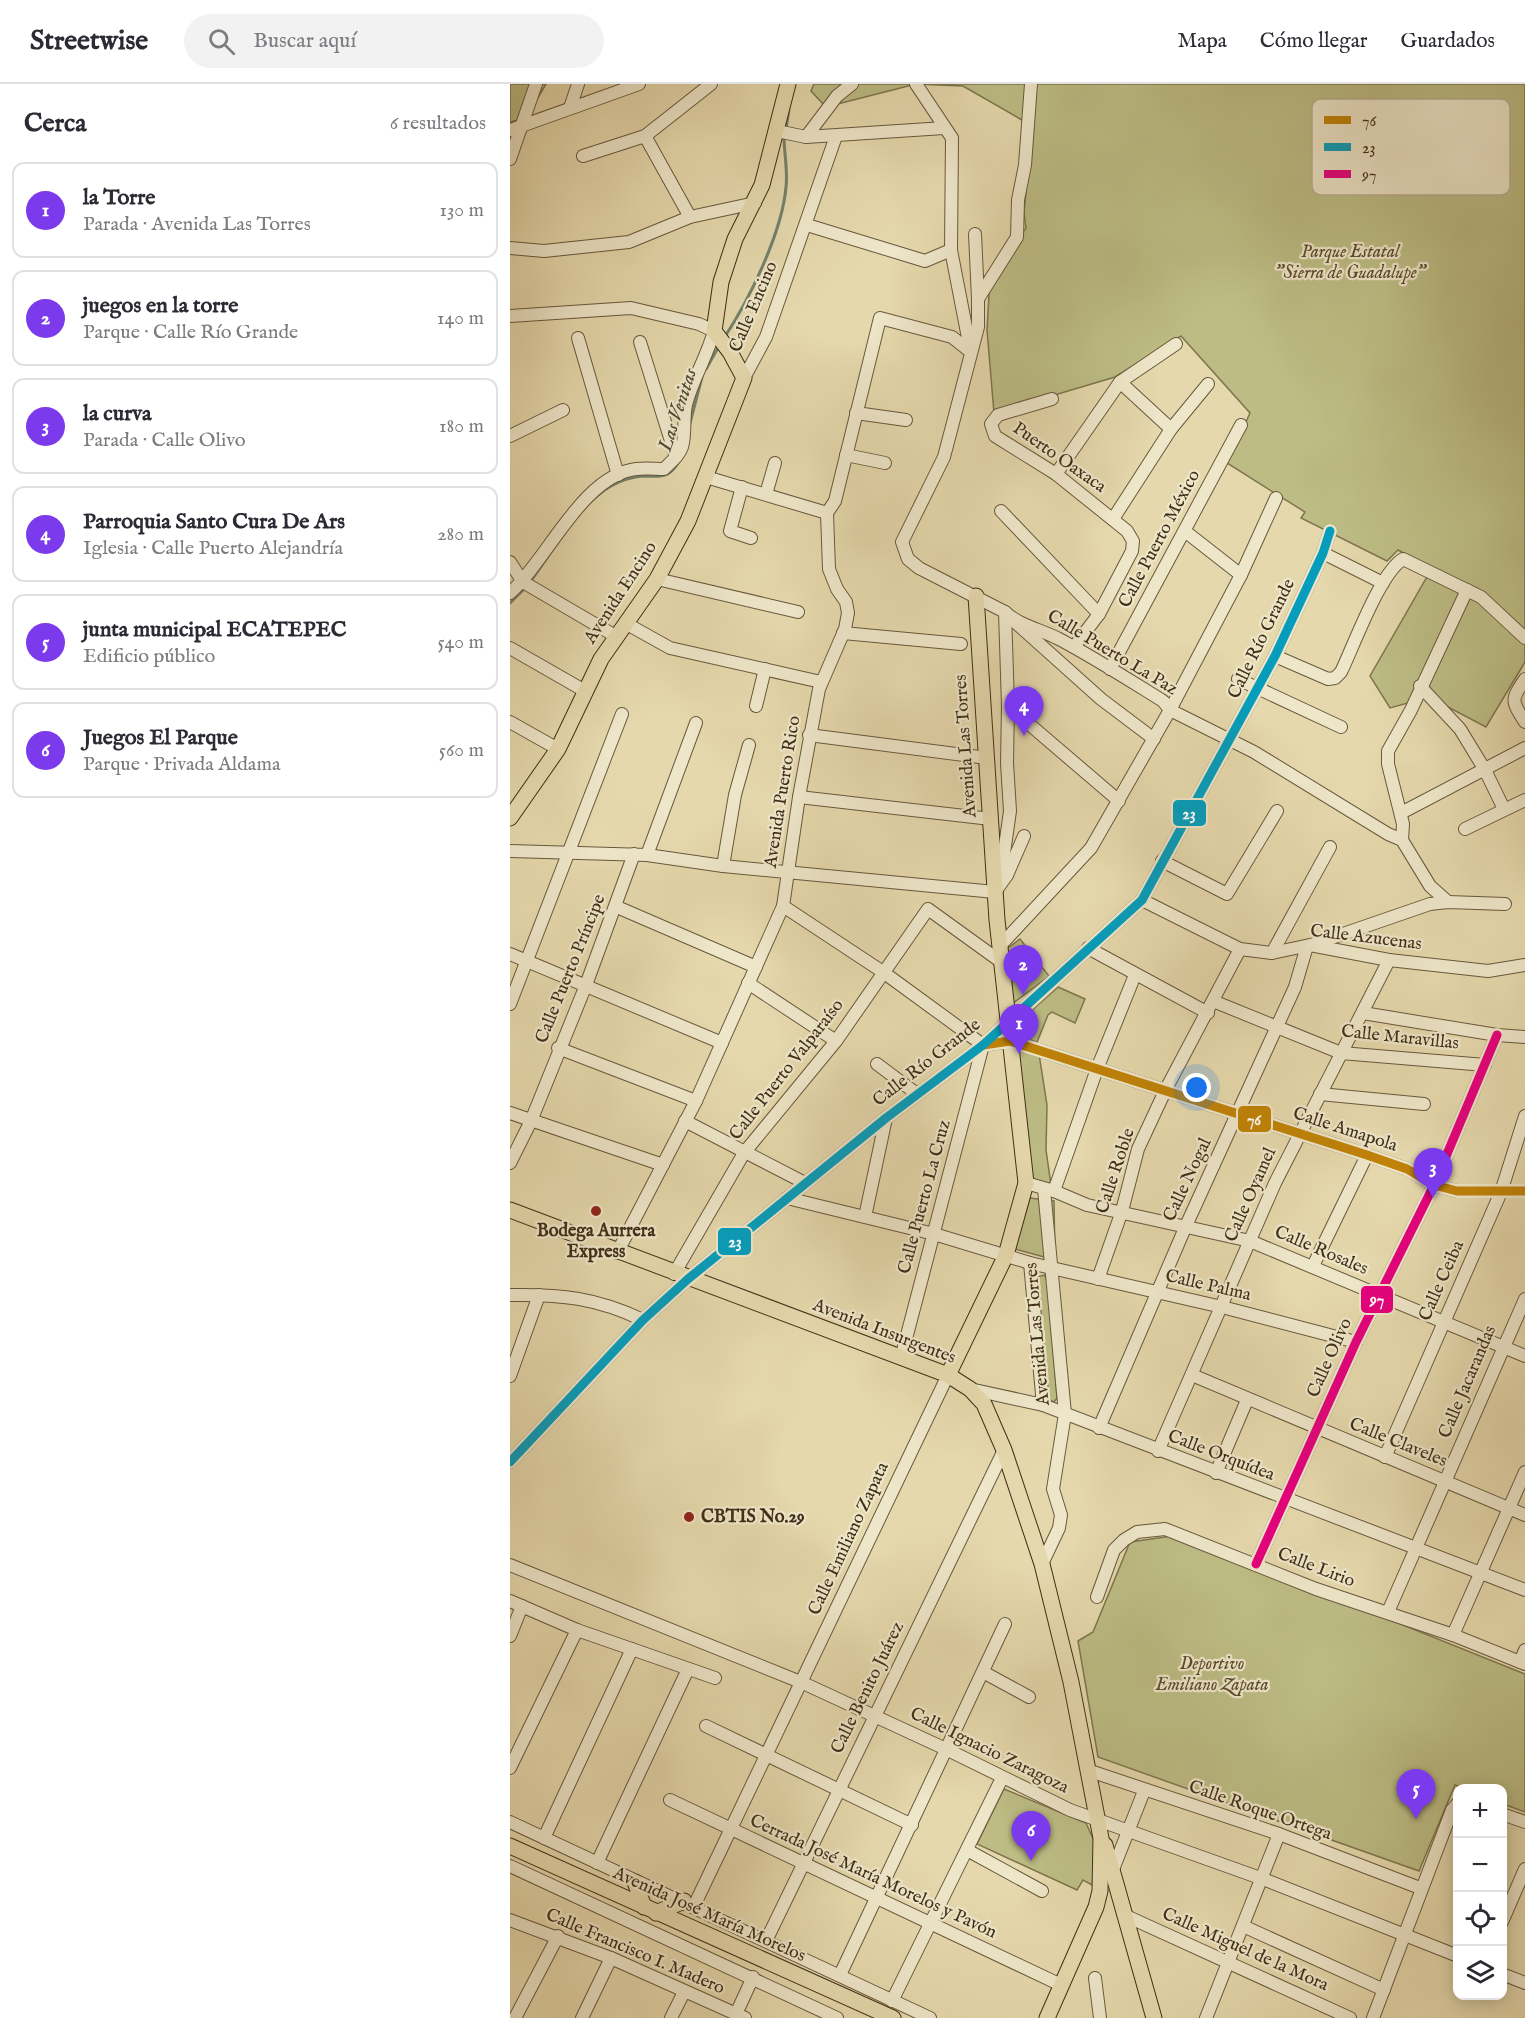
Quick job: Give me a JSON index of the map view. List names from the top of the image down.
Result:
{
  "streets": {
    "main road": [
      "Calle Encino",
      "Avenida Encino",
      "Avenida Las Torres",
      "Avenida Insurgentes",
      "Calle Emiliano Zapata",
      "Avenida José María Morelos"
    ],
    "street": [
      "Puerto Oaxaca",
      "Calle Puerto México",
      "Calle Río Grande",
      "Calle Puerto La Paz",
      "Avenida Puerto Rico",
      "Calle Azucenas",
      "Calle Puerto Príncipe",
      "Calle Maravillas",
      "Calle Puerto Valparaíso",
      "Calle Amapola",
      "Calle Roble",
      "Calle Nogal",
      "Calle Oyamel",
      "Calle Puerto La Cruz",
      "Calle Rosales",
      "Calle Ceiba",
      "Calle Palma",
      "Calle Olivo",
      "Calle Jacarandas",
      "Calle Claveles",
      "Calle Orquídea",
      "Calle Lirio",
      "Calle Benito Juárez",
      "Calle Ignacio Zaragoza",
      "Calle Roque Ortega",
      "Cerrada José María Morelos y Pavón",
      "Calle Miguel de la Mora",
      "Calle Francisco I. Madero"
    ]
  },
  "crossings": [
    ["Calle Encino", "Avenida Encino"],
    ["Calle Puerto México", "Calle Puerto La Paz"],
    ["Calle Río Grande", "Calle Puerto La Paz"],
    ["Calle Río Grande", "Avenida Las Torres"],
    ["Calle Río Grande", "Calle Azucenas"],
    ["Calle Río Grande", "Calle Puerto Valparaíso"],
    ["Calle Río Grande", "Calle Amapola"],
    ["Calle Río Grande", "Calle Puerto La Cruz"],
    ["Calle Río Grande", "Calle Palma"],
    ["Calle Río Grande", "Avenida Insurgentes"],
    ["Calle Puerto La Paz", "Avenida Las Torres"],
    ["Calle Puerto La Paz", "Avenida Puerto Rico"],
    ["Avenida Las Torres", "Calle Puerto Valparaíso"],
    ["Avenida Las Torres", "Calle Amapola"],
    ["Avenida Las Torres", "Calle Rosales"],
    ["Avenida Las Torres", "Calle Palma"],
    ["Avenida Las Torres", "Avenida Insurgentes"],
    ["Avenida Las Torres", "Calle Orquídea"],
    ["Avenida Las Torres", "Calle Emiliano Zapata"],
    ["Avenida Puerto Rico", "Avenida Insurgentes"],
    ["Calle Azucenas", "Calle Roble"],
    ["Calle Azucenas", "Calle Nogal"],
    ["Calle Azucenas", "Calle Oyamel"],
    ["Calle Maravillas", "Calle Roble"],
    ["Calle Maravillas", "Calle Nogal"],
    ["Calle Maravillas", "Calle Oyamel"],
    ["Calle Maravillas", "Calle Olivo"],
    ["Calle Puerto Valparaíso", "Avenida Insurgentes"],
    ["Calle Amapola", "Calle Roble"],
    ["Calle Amapola", "Calle Nogal"],
    ["Calle Amapola", "Calle Oyamel"],
    ["Calle Amapola", "Calle Puerto La Cruz"],
    ["Calle Amapola", "Calle Ceiba"],
    ["Calle Amapola", "Calle Olivo"],
    ["Calle Roble", "Calle Rosales"],
    ["Calle Roble", "Calle Palma"],
    ["Calle Nogal", "Calle Rosales"],
    ["Calle Nogal", "Calle Palma"],
    ["Calle Nogal", "Calle Orquídea"],
    ["Calle Oyamel", "Calle Rosales"],
    ["Calle Oyamel", "Calle Palma"],
    ["Calle Oyamel", "Calle Claveles"],
    ["Calle Oyamel", "Calle Orquídea"],
    ["Calle Puerto La Cruz", "Calle Palma"],
    ["Calle Puerto La Cruz", "Avenida Insurgentes"],
    ["Calle Rosales", "Calle Ceiba"],
    ["Calle Rosales", "Calle Olivo"],
    ["Calle Rosales", "Calle Jacarandas"],
    ["Calle Rosales", "Calle Emiliano Zapata"],
    ["Calle Ceiba", "Calle Claveles"],
    ["Calle Palma", "Calle Olivo"],
    ["Calle Palma", "Calle Emiliano Zapata"],
    ["Avenida Insurgentes", "Calle Orquídea"],
    ["Avenida Insurgentes", "Calle Emiliano Zapata"],
    ["Avenida Insurgentes", "Calle Benito Juárez"],
    ["Avenida Insurgentes", "Calle Ignacio Zaragoza"],
    ["Avenida Insurgentes", "Calle Roque Ortega"],
    ["Avenida Insurgentes", "Cerrada José María Morelos y Pavón"],
    ["Avenida Insurgentes", "Calle Miguel de la Mora"],
    ["Calle Olivo", "Calle Claveles"],
    ["Calle Olivo", "Calle Orquídea"],
    ["Calle Olivo", "Calle Lirio"],
    ["Calle Jacarandas", "Calle Claveles"],
    ["Calle Jacarandas", "Calle Orquídea"],
    ["Calle Jacarandas", "Calle Lirio"],
    ["Calle Emiliano Zapata", "Calle Ignacio Zaragoza"],
    ["Calle Emiliano Zapata", "Cerrada José María Morelos y Pavón"],
    ["Calle Benito Juárez", "Calle Ignacio Zaragoza"],
    ["Calle Benito Juárez", "Cerrada José María Morelos y Pavón"]
  ],
  "water": ["Las Venitas"],
  "parks": ["Parque Estatal \"Sierra de Guadalupe\"", "Deportivo Emiliano Zapata"],
  "places": ["Bodega Aurrera Express", "CBTIS No.29"],
  "lines": ["transit line 23", "transit line 97", "transit line 76"],
  "legend": ["76", "23", "97"],
  "page": {
    "header": "Streetwise",
    "search": "Buscar aquí",
    "nav": ["Mapa", "Cómo llegar", "Guardados"],
    "heading": ["Cerca", "6 resultados"],
    "list": [
      {
        "mark": "1",
        "name": "la Torre",
        "note": "Parada · Avenida Las Torres",
        "value": "130 m"
      },
      {
        "mark": "2",
        "name": "juegos en la torre",
        "note": "Parque · Calle Río Grande",
        "value": "140 m"
      },
      {
        "mark": "3",
        "name": "la curva",
        "note": "Parada · Calle Olivo",
        "value": "180 m"
      },
      {
        "mark": "4",
        "name": "Parroquia Santo Cura De Ars",
        "note": "Iglesia · Calle Puerto Alejandría",
        "value": "280 m"
      },
      {
        "mark": "5",
        "name": "junta municipal ECATEPEC",
        "note": "Edificio público",
        "value": "540 m"
      },
      {
        "mark": "6",
        "name": "Juegos El Parque",
        "note": "Parque · Privada Aldama",
        "value": "560 m"
      }
    ],
    "pins": [
      "4",
      "2",
      "1",
      "3",
      "5",
      "6"
    ],
    "map_buttons": ["+", "−"]
  }
}
